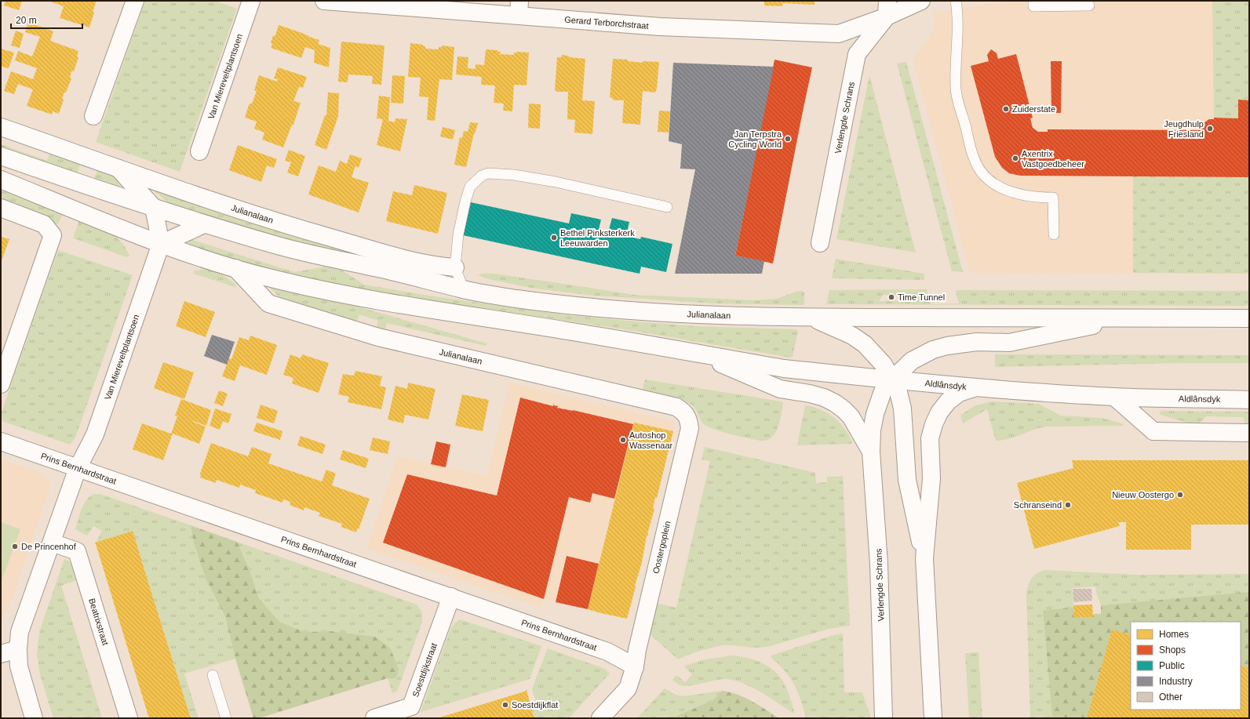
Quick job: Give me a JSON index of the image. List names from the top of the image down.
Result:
{
  "streets": {
    "street": [
      "Gerard Terborchstraat",
      "Van Miereveltplantsoen",
      "Verlengde Schrans",
      "Julianalaan",
      "Aldlânsdyk",
      "Prins Bernhardstraat",
      "Oostergoplein",
      "Beatrixstraat",
      "Soestdijkstraat"
    ]
  },
  "crossings": [
    ["Gerard Terborchstraat", "Verlengde Schrans"],
    ["Van Miereveltplantsoen", "Prins Bernhardstraat"],
    ["Verlengde Schrans", "Julianalaan"],
    ["Verlengde Schrans", "Aldlânsdyk"],
    ["Julianalaan", "Aldlânsdyk"],
    ["Julianalaan", "Oostergoplein"],
    ["Prins Bernhardstraat", "Oostergoplein"],
    ["Prins Bernhardstraat", "Soestdijkstraat"]
  ],
  "places": [
    "Zuiderstate",
    "Jeugdhulp Friesland",
    "Jan Terpstra Cycling World",
    "Axentrix Vastgoedbeheer",
    "Bethel Pinksterkerk Leeuwarden",
    "Time Tunnel",
    "Autoshop Wassenaar",
    "Nieuw Oostergo",
    "Schranseind",
    "De Princenhof",
    "Soestdijkflat"
  ],
  "legend": [
    "Homes",
    "Shops",
    "Public",
    "Industry",
    "Other"
  ],
  "scale_bar": "20 m"
}
